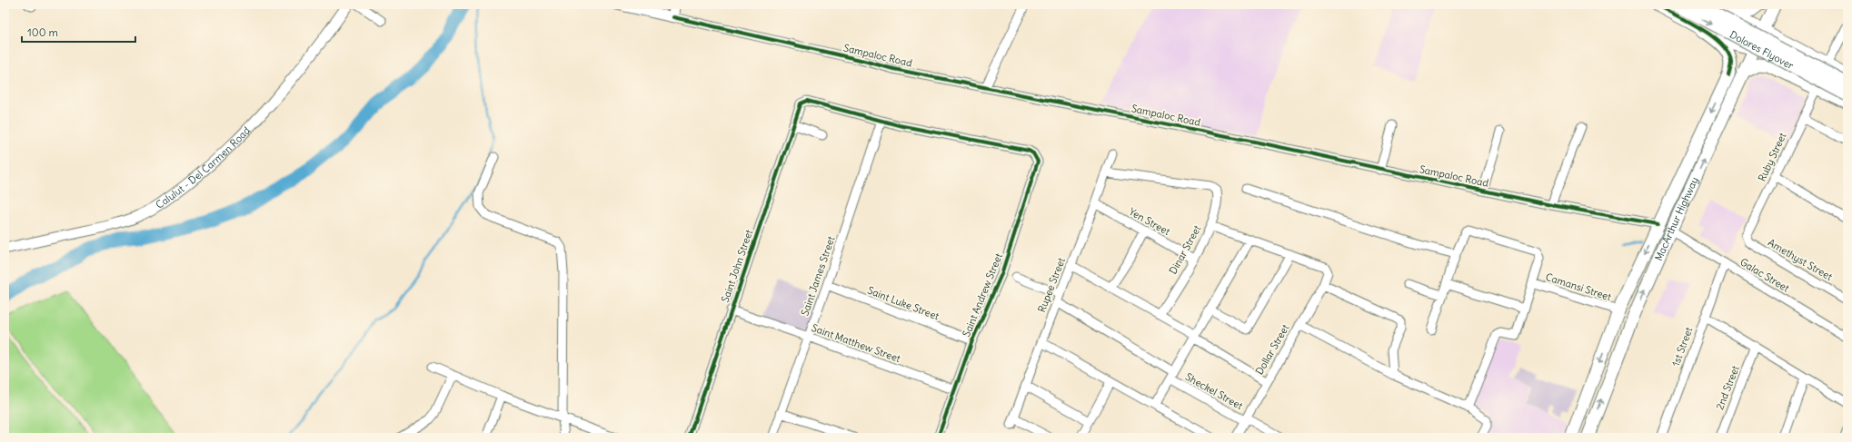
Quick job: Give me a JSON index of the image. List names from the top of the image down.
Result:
{
  "streets": {
    "highway": ["Dolores Flyover", "MacArthur Highway"],
    "main road": ["Sampaloc Road", "Calulut - Del Carmen Road"],
    "street": [
      "Ruby Street",
      "Yen Street",
      "Dinar Street",
      "Amethyst Street",
      "Saint John Street",
      "Galac Street",
      "Saint James Street",
      "Rupee Street",
      "Camansi Street",
      "Saint Andrew Street",
      "Saint Luke Street",
      "Saint Matthew Street",
      "1st Street",
      "Dollar Street",
      "2nd Street",
      "Sheckel Street"
    ]
  },
  "crossings": [
    ["Sampaloc Road", "MacArthur Highway"],
    ["Ruby Street", "Amethyst Street"],
    ["MacArthur Highway", "Galac Street"],
    ["MacArthur Highway", "Camansi Street"],
    ["Yen Street", "Dinar Street"],
    ["Yen Street", "Rupee Street"],
    ["Dinar Street", "Rupee Street"],
    ["Saint John Street", "Saint James Street"],
    ["Saint John Street", "Saint Andrew Street"],
    ["Saint John Street", "Saint Matthew Street"],
    ["Galac Street", "1st Street"],
    ["Saint James Street", "Saint Andrew Street"],
    ["Saint James Street", "Saint Luke Street"],
    ["Saint James Street", "Saint Matthew Street"],
    ["Rupee Street", "Sheckel Street"],
    ["Saint Andrew Street", "Saint Luke Street"],
    ["Saint Andrew Street", "Saint Matthew Street"],
    ["Dollar Street", "Sheckel Street"]
  ],
  "scale_bar": "100 m"
}
